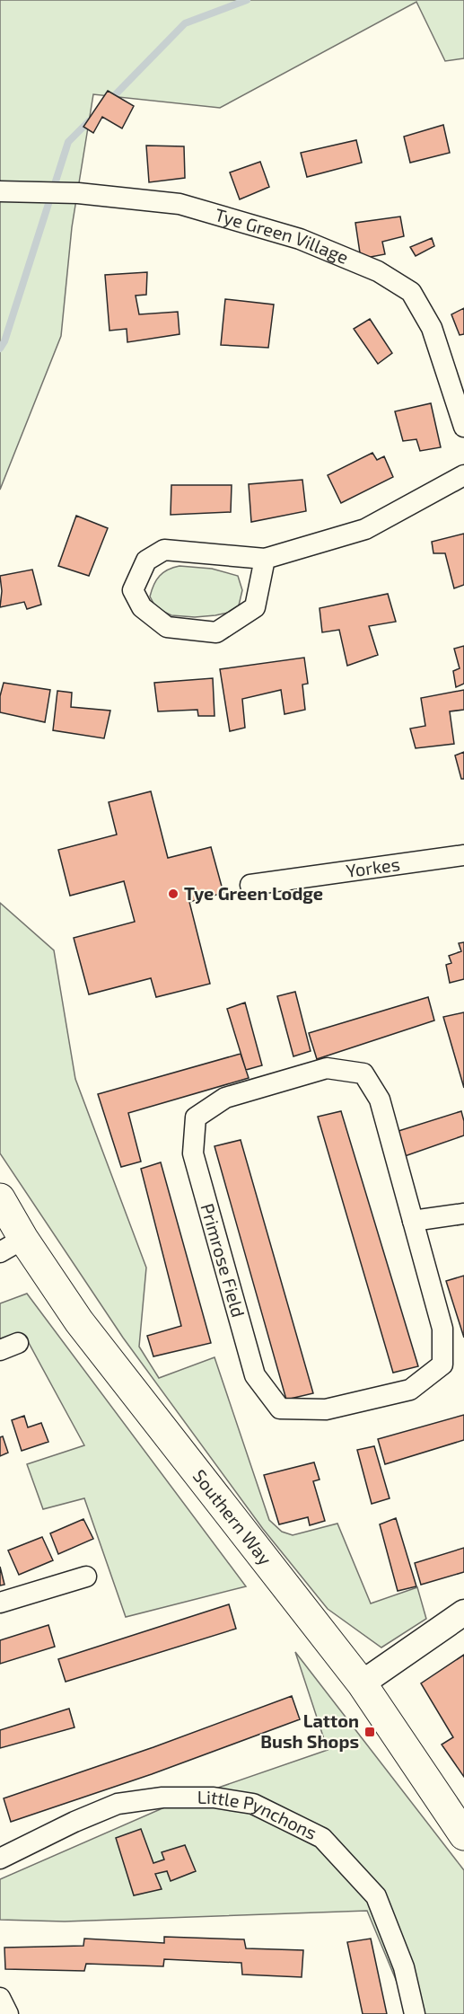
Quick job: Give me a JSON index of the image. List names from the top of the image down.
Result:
{
  "streets": {
    "main road": ["Southern Way"],
    "street": [
      "Tye Green Village",
      "Yorkes",
      "Primrose Field",
      "Little Pynchons"
    ]
  },
  "places": {
    "other": ["Tye Green Lodge"],
    "transit": ["Latton Bush Shops"]
  }
}
